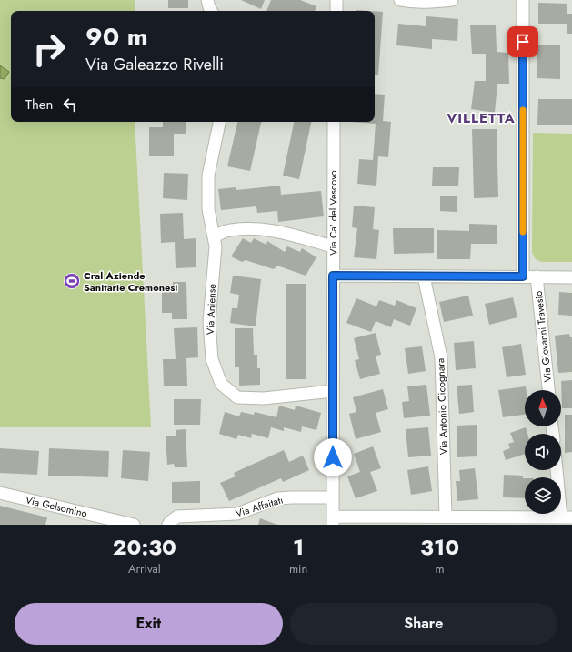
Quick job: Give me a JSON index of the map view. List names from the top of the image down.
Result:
{
  "streets": {
    "street": [
      "Via Ca' del Vescovo",
      "Via Aniense",
      "Via Giovanni Travesio",
      "Via Antonio Cicognara",
      "Via Gelsomino",
      "Via Affaitati"
    ]
  },
  "crossings": [
    ["Via Ca' del Vescovo", "Via Aniense"],
    ["Via Ca' del Vescovo", "Via Affaitati"]
  ],
  "districts": ["VILLETTA"],
  "places": {
    "sports": ["Cral Aziende Sanitarie Cremonesi"]
  },
  "north": "top",
  "page": {
    "turn": ["90 m", "Via Galeazzo Rivelli"],
    "then": "Then",
    "eta": [
      "20:30",
      "Arrival",
      "1",
      "min",
      "310",
      "m"
    ],
    "buttons": ["Exit", "Share"]
  }
}
